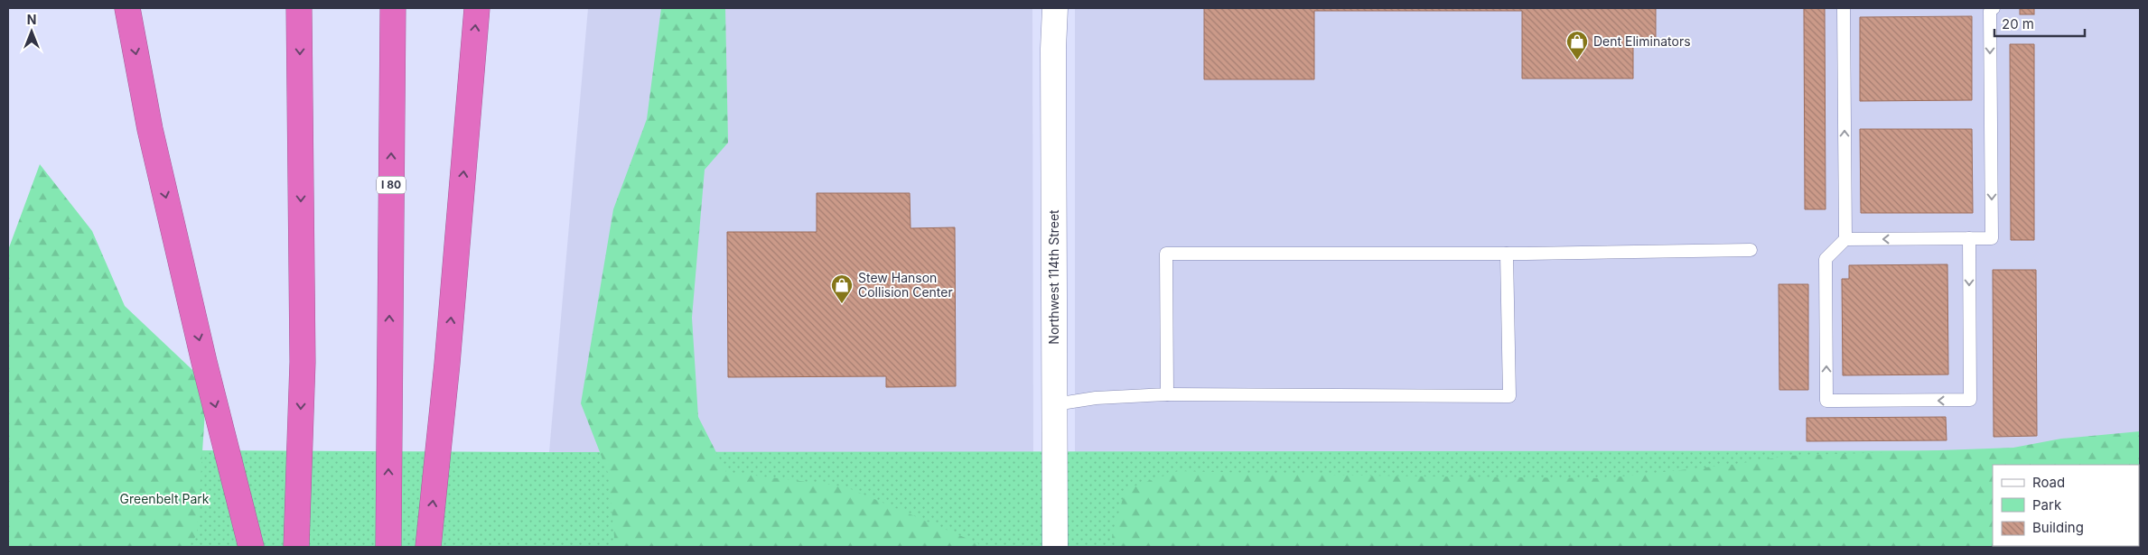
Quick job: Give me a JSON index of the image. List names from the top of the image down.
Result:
{
  "streets": {
    "highway": ["I 80"],
    "street": ["Northwest 114th Street"]
  },
  "parks": ["Greenbelt Park"],
  "places": {
    "shop": ["Dent Eliminators", "Stew Hanson Collision Center"]
  },
  "legend": ["Road", "Park", "Building"],
  "scale_bar": "20 m",
  "north": "top"
}
